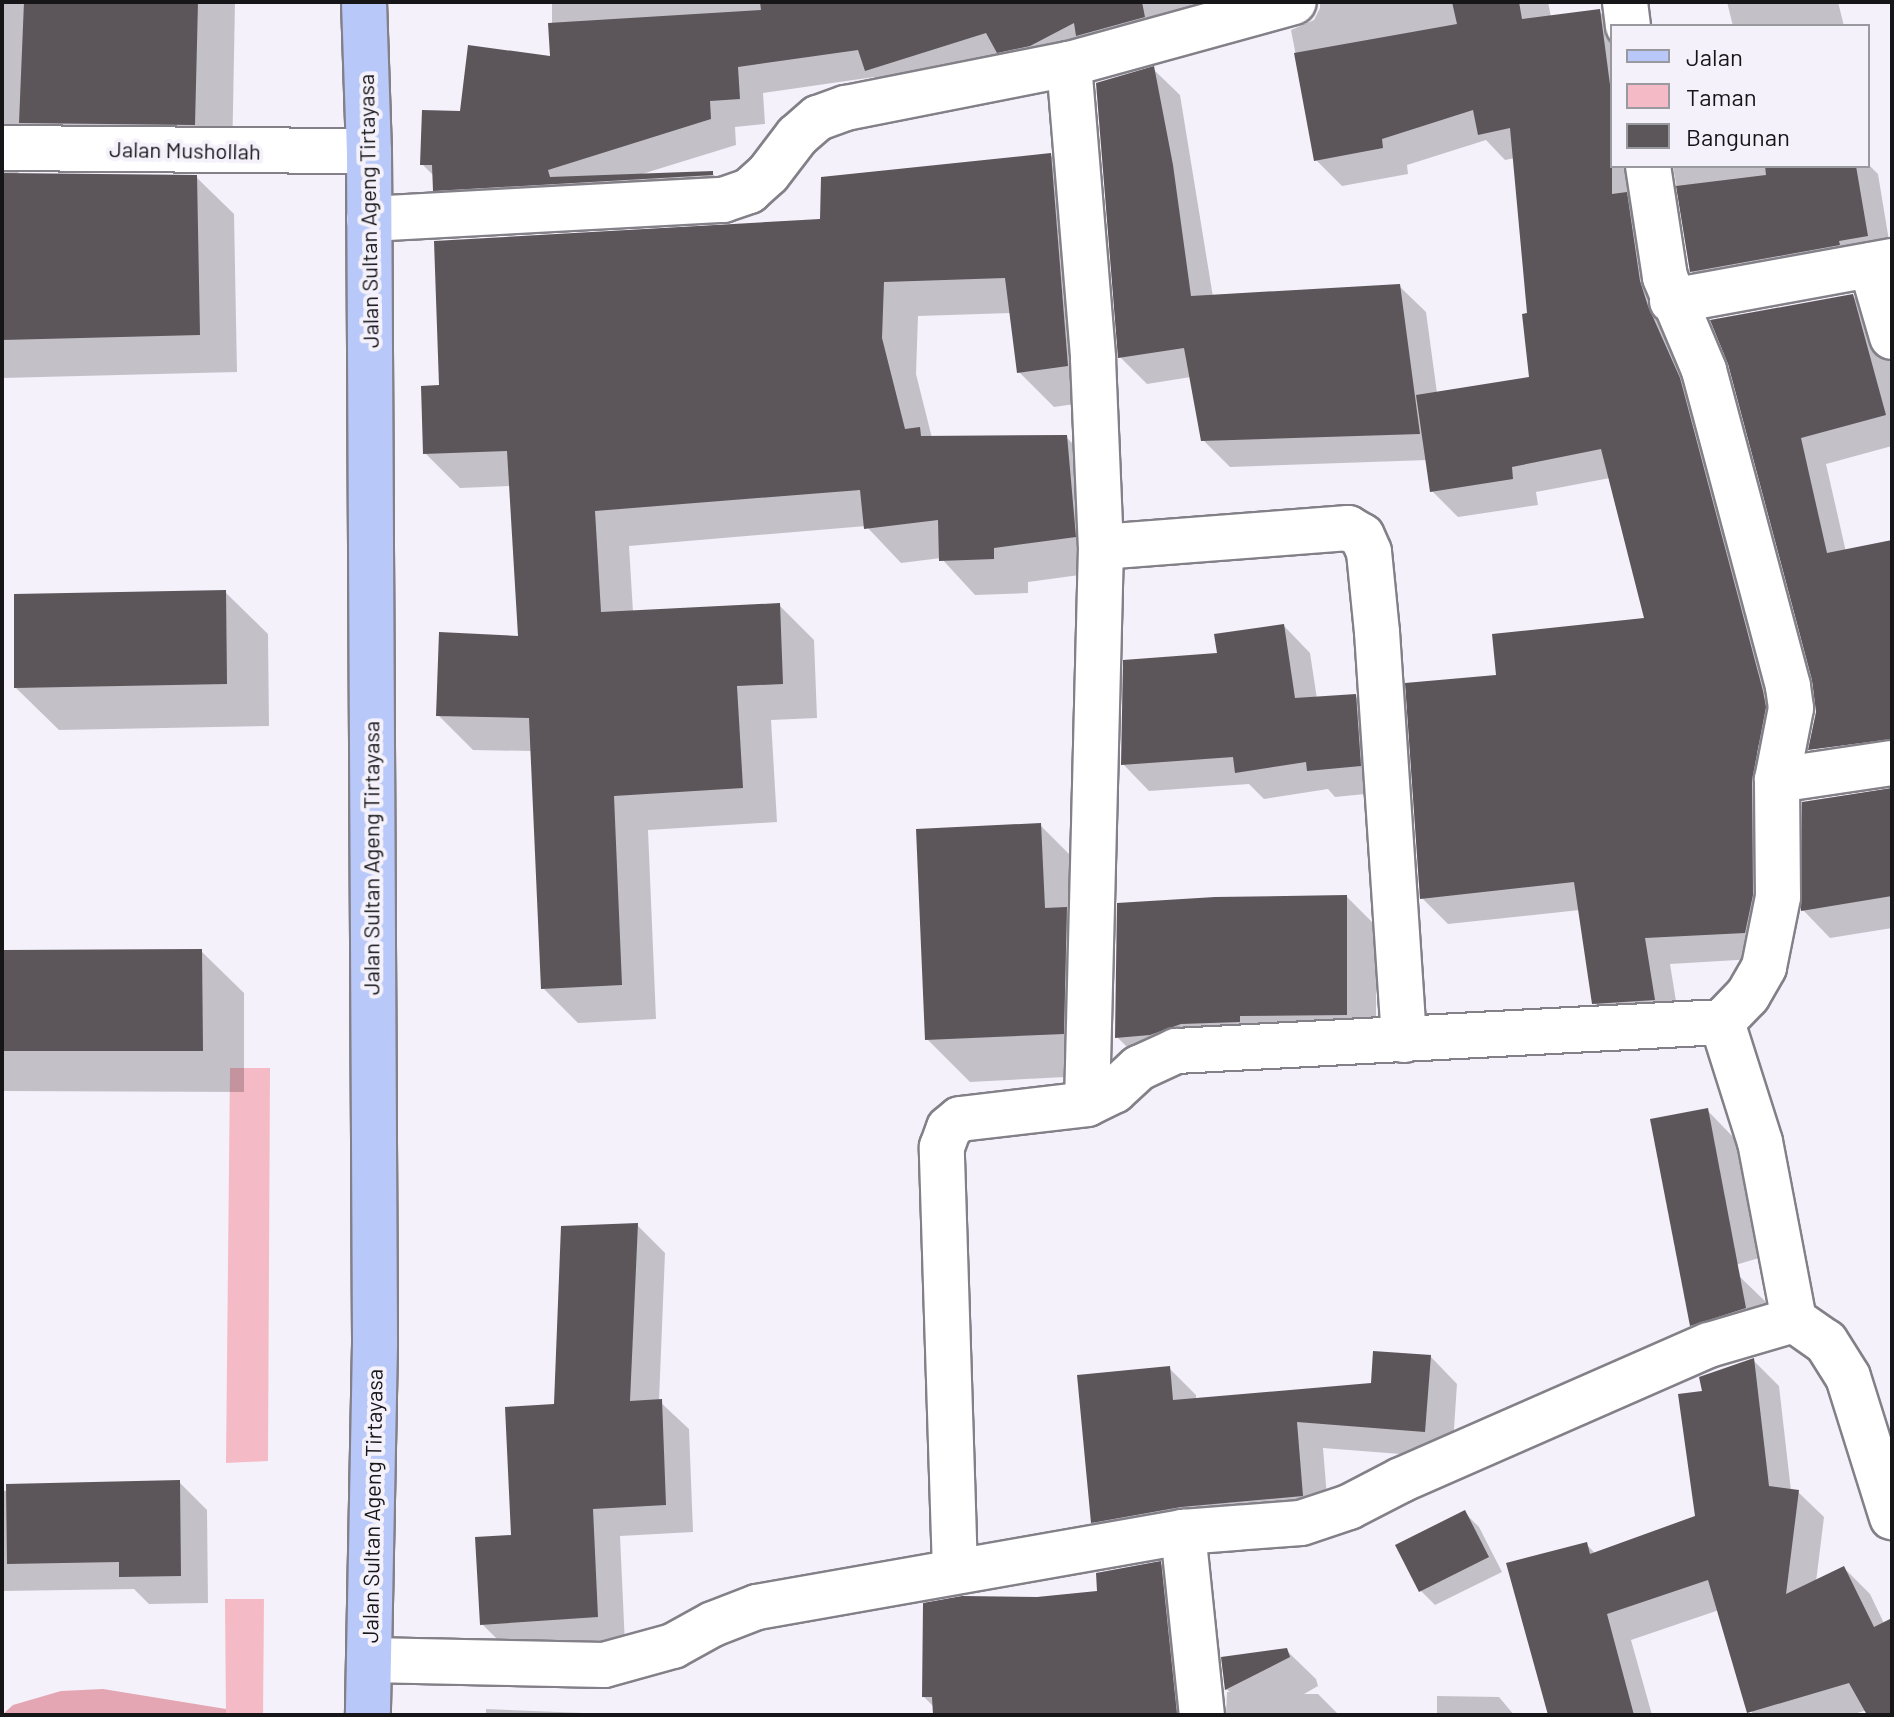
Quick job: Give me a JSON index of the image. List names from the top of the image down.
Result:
{
  "streets": {
    "main road": ["Jalan Sultan Ageng Tirtayasa"],
    "street": ["Jalan Mushollah"]
  },
  "crossings": [
    ["Jalan Mushollah", "Jalan Sultan Ageng Tirtayasa"]
  ],
  "legend": ["Jalan", "Taman", "Bangunan"]
}
